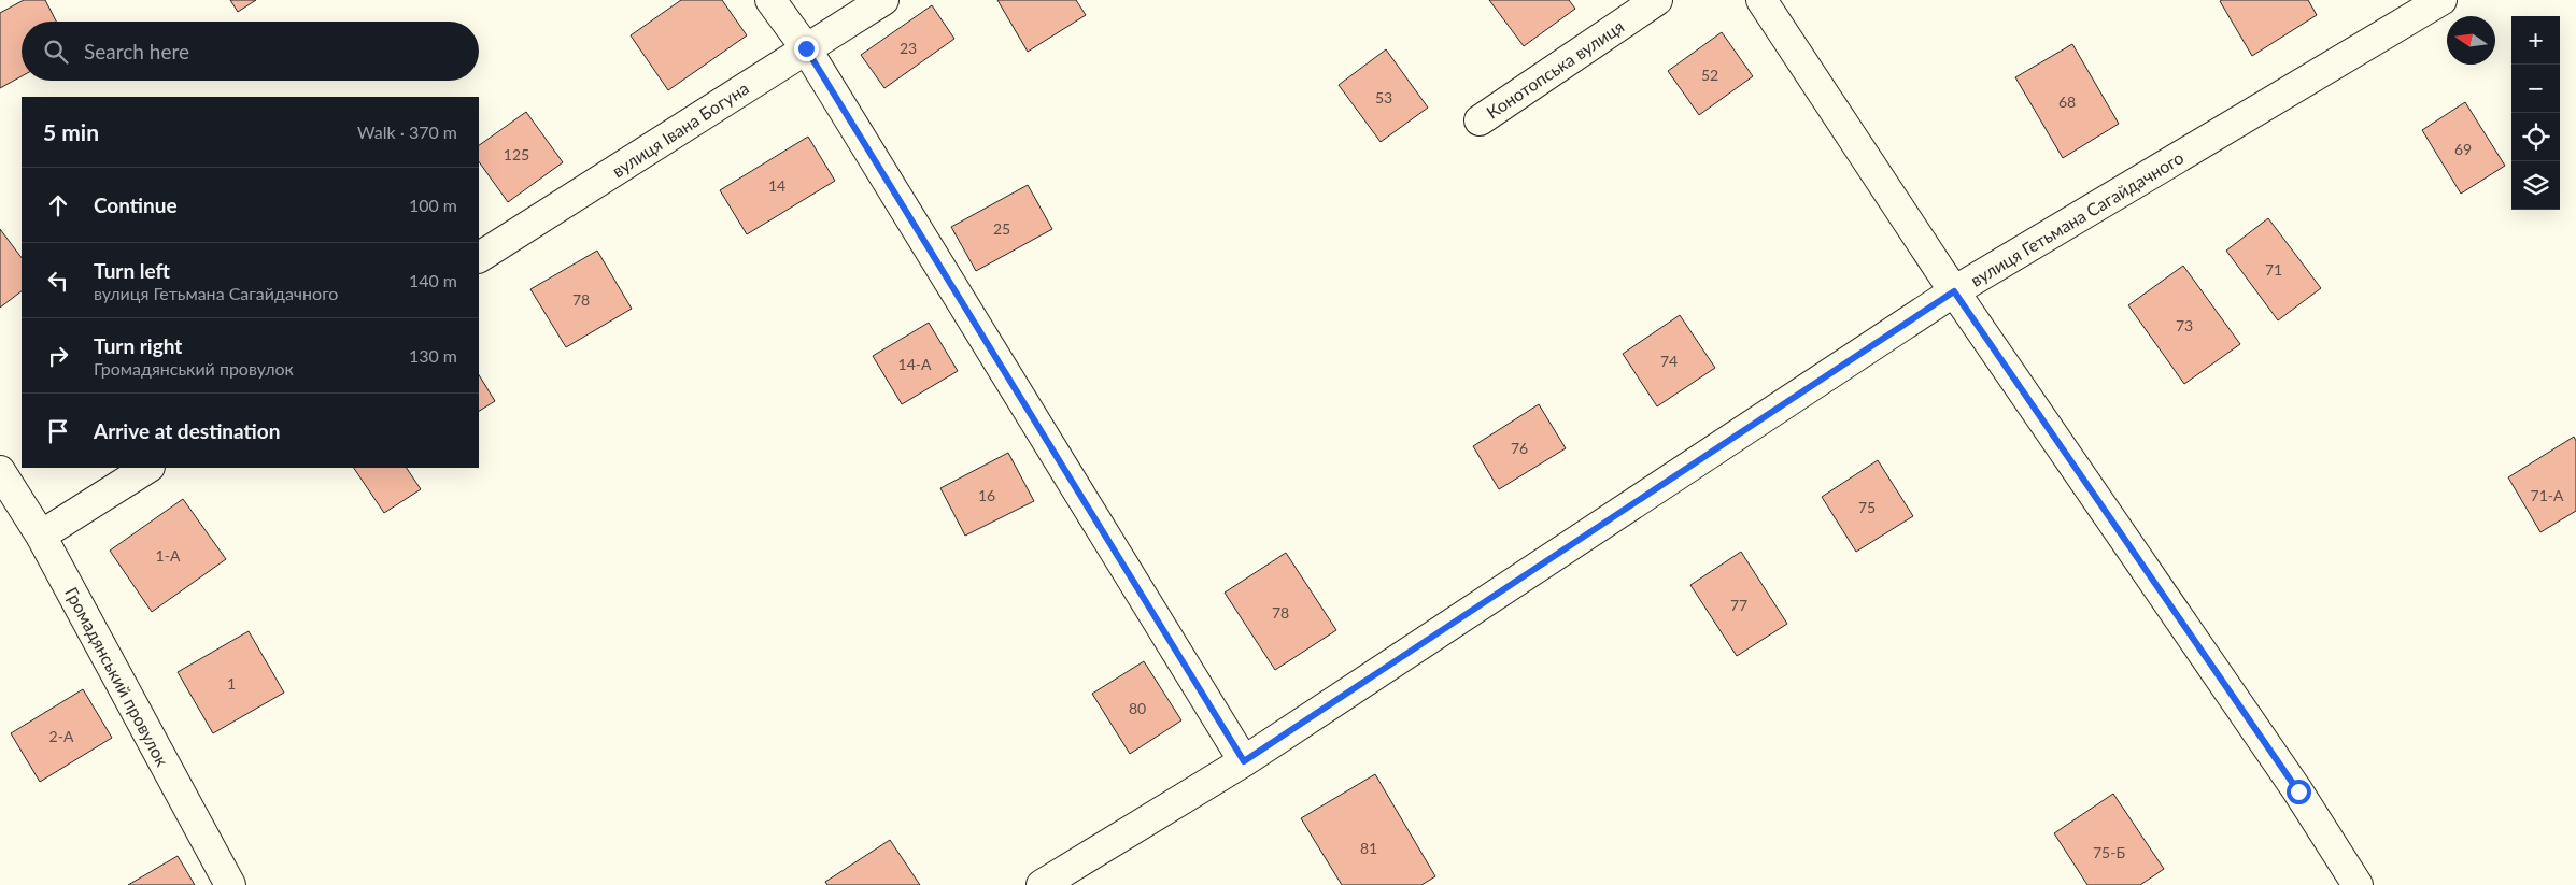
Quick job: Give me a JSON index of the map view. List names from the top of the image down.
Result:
{
  "streets": {
    "street": [
      "Конотопська вулиця",
      "вулиця Івана Богуна",
      "вулиця Гетьмана Сагайдачного",
      "Громадянський провулок"
    ]
  },
  "house_numbers": [
    "23",
    "52",
    "53",
    "68",
    "69",
    "125",
    "14",
    "25",
    "71",
    "78",
    "73",
    "74",
    "14-А",
    "76",
    "16",
    "71-А",
    "75",
    "1-А",
    "77",
    "78",
    "1",
    "80",
    "2-А",
    "81",
    "75-Б"
  ],
  "north": "left",
  "page": {
    "map_buttons": ["+", "−"],
    "search": "Search here",
    "heading": ["5 min", "Walk · 370 m"],
    "list": [
      ["Continue", "100 m"],
      ["Turn left", "вулиця Гетьмана Сагайдачного", "140 m"],
      ["Turn right", "Громадянський провулок", "130 m"],
      "Arrive at destination"
    ]
  }
}
